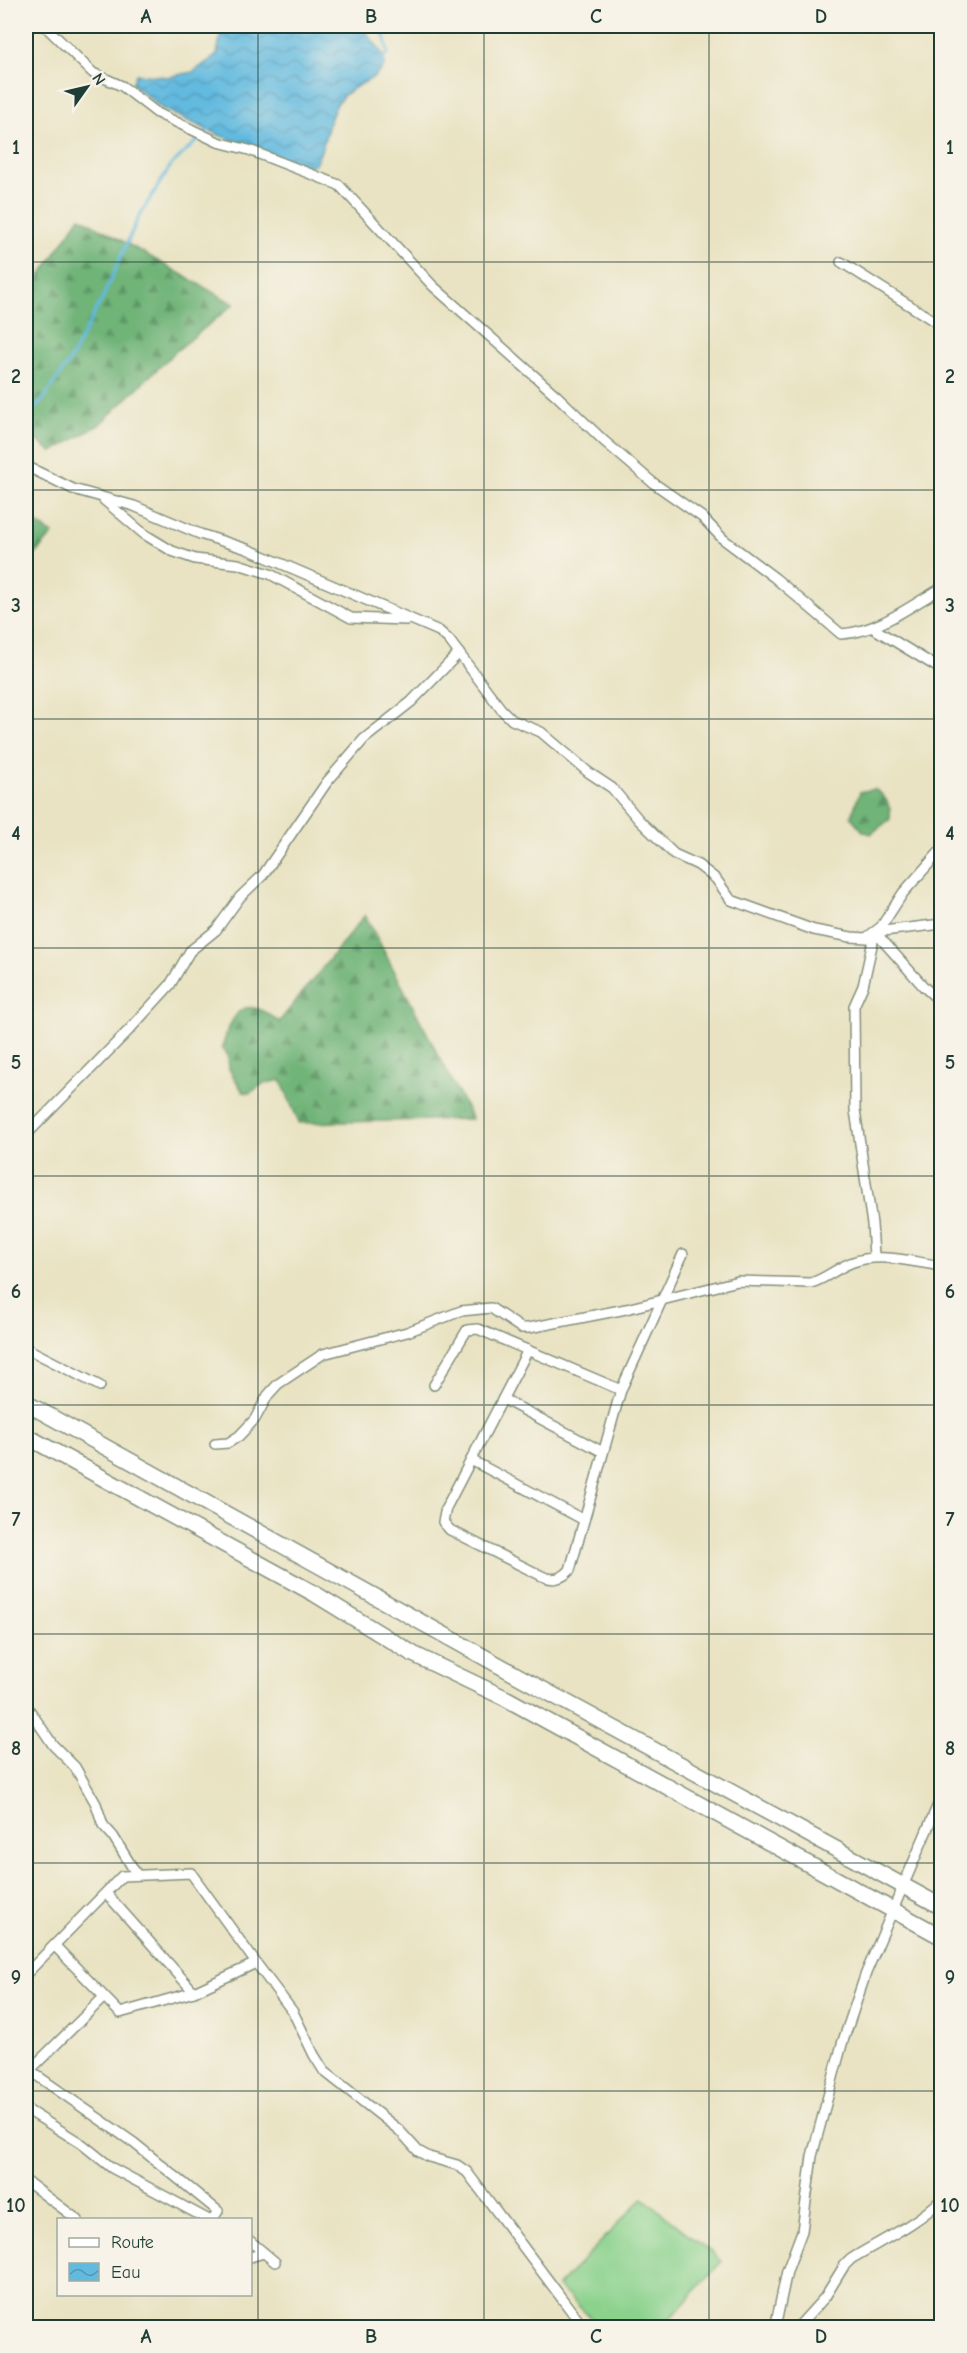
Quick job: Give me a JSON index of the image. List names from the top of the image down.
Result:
{
  "legend": ["Route", "Eau"],
  "north": "top right",
  "grid": {
    "columns": [
      "A",
      "B",
      "C",
      "D"
    ],
    "rows": [
      "1",
      "2",
      "3",
      "4",
      "5",
      "6",
      "7",
      "8",
      "9",
      "10"
    ]
  }
}
